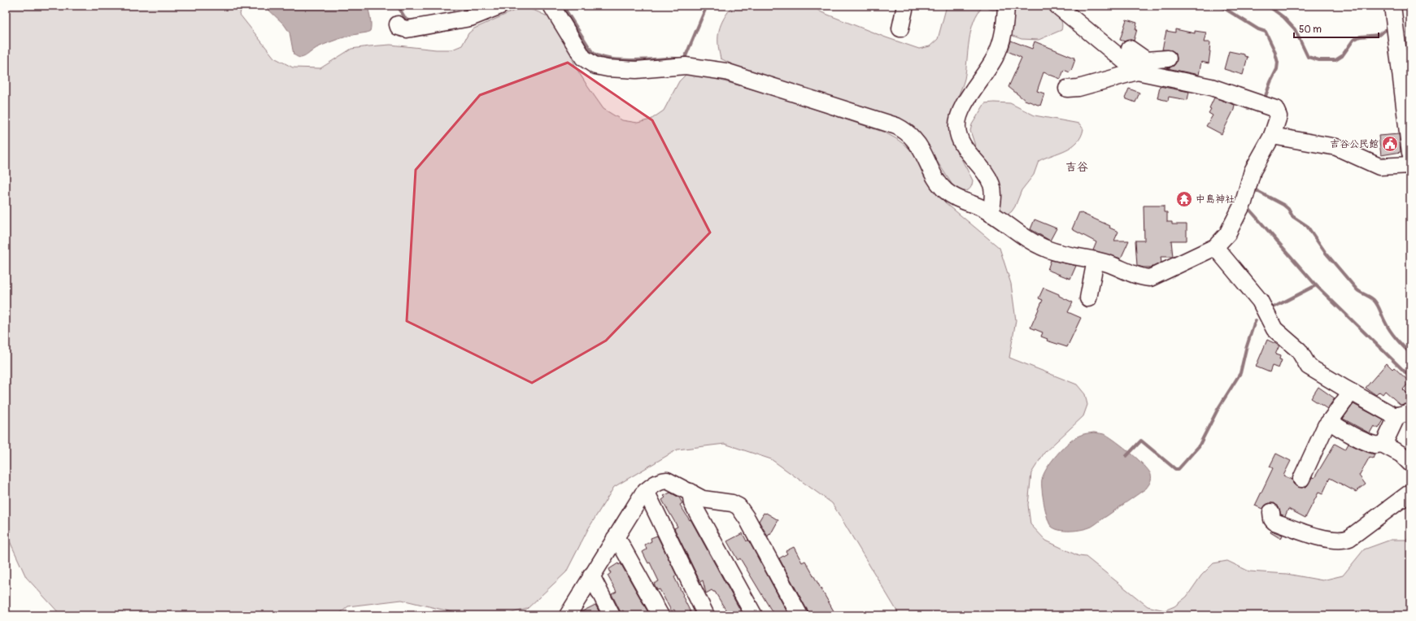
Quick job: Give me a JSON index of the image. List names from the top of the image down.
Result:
{
  "districts": ["吉谷"],
  "places": {
    "public building": ["吉谷公民館"],
    "temple": ["中島神社"]
  },
  "scale_bar": "50 m"
}
